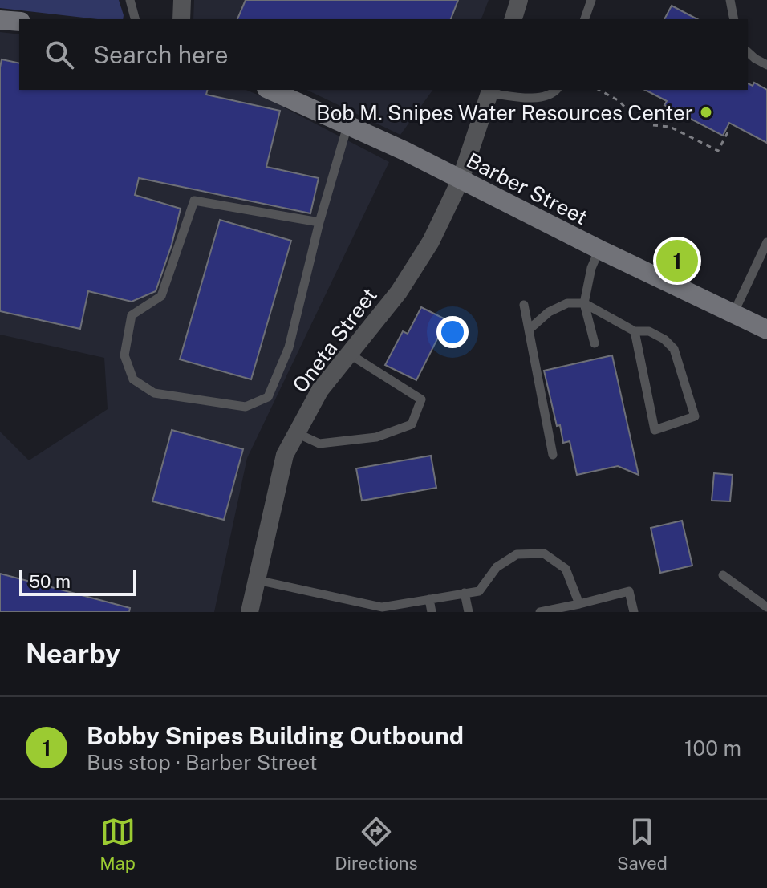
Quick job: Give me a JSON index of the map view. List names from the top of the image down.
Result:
{
  "streets": {
    "street": ["Barber Street", "Oneta Street"]
  },
  "crossings": [
    ["Barber Street", "Oneta Street"]
  ],
  "places": ["Bob M. Snipes Water Resources Center"],
  "scale_bar": "50 m",
  "page": {
    "search": "Search here",
    "pins": "1",
    "scale": "50 m",
    "heading": "Nearby",
    "list": [
      {
        "mark": "1",
        "name": "Bobby Snipes Building Outbound",
        "note": "Bus stop · Barber Street",
        "value": "100 m"
      }
    ],
    "nav": ["Map", "Directions", "Saved"]
  }
}
